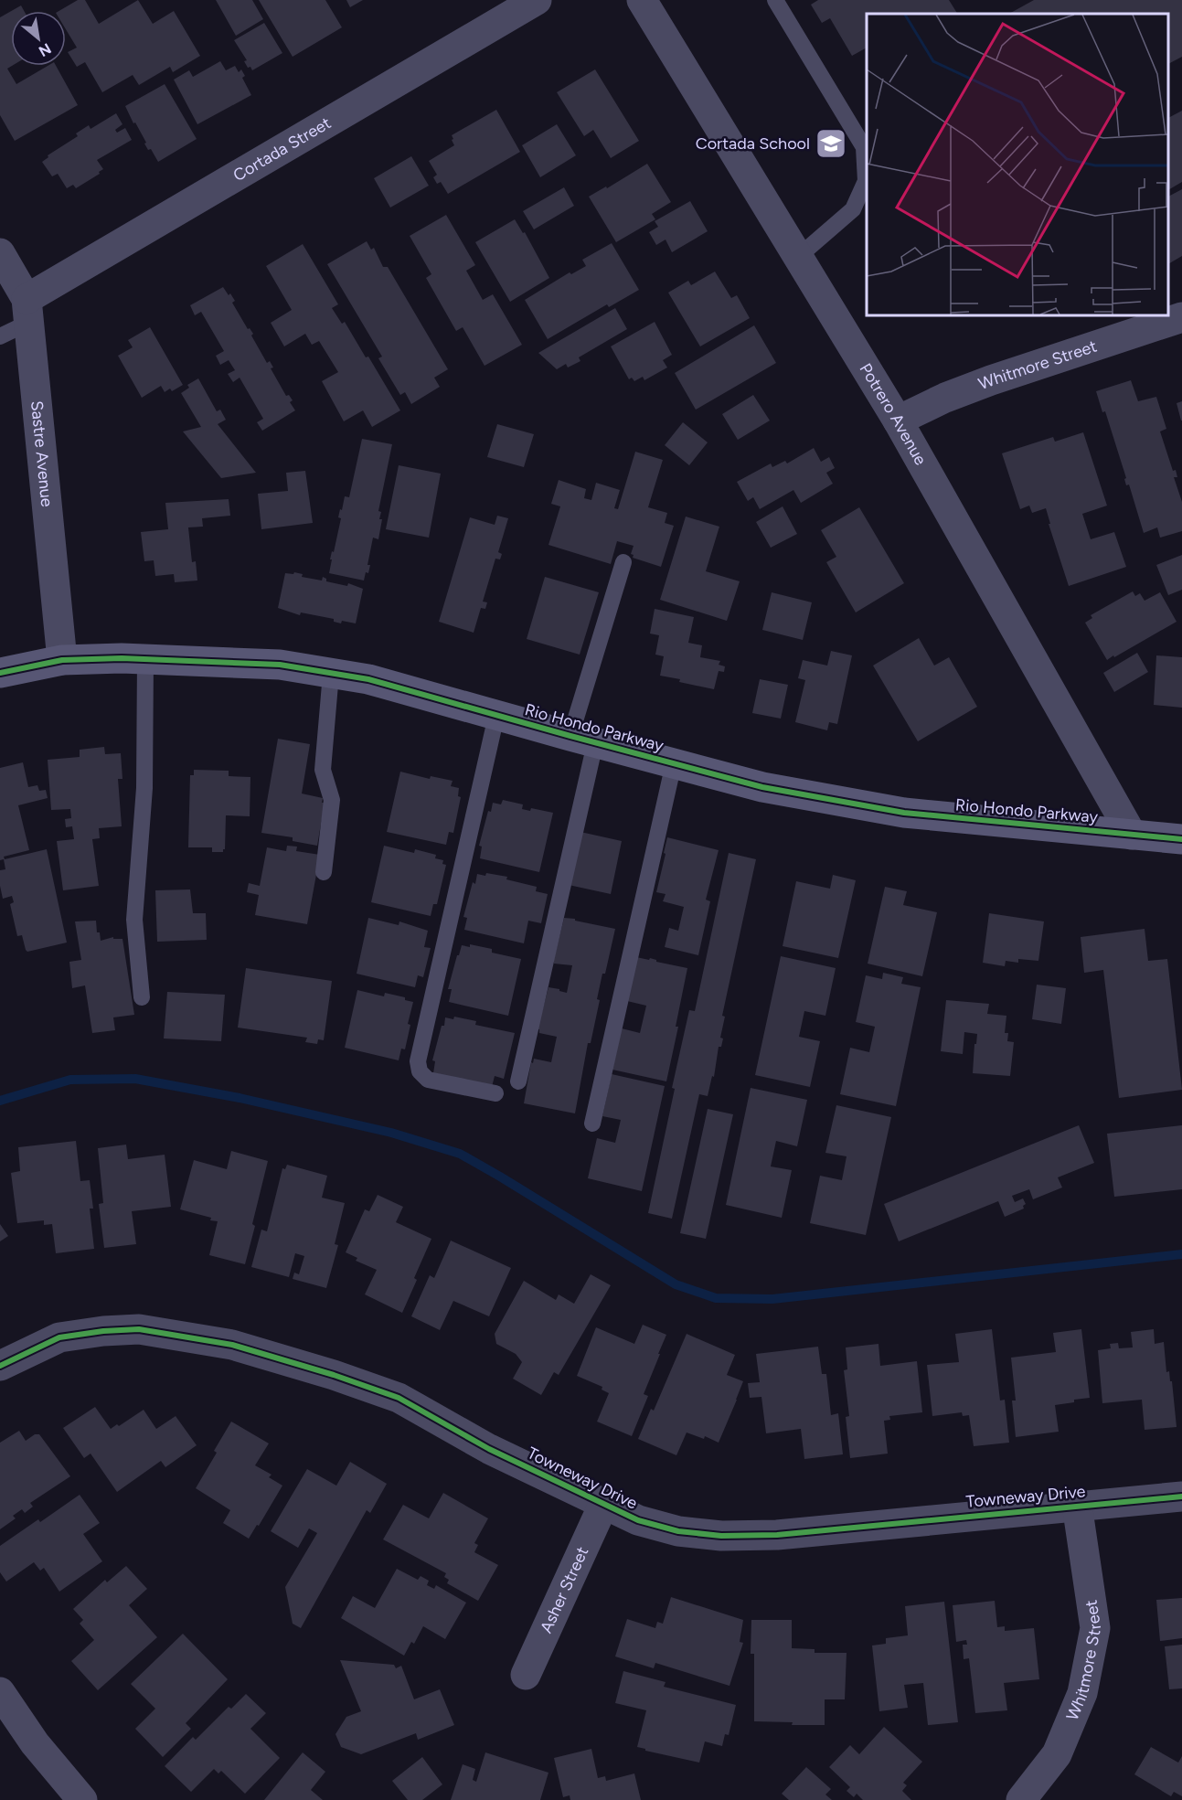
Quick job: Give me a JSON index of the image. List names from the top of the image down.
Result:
{
  "streets": {
    "street": [
      "Cortada Street",
      "Whitmore Street",
      "Potrero Avenue",
      "Sastre Avenue",
      "Rio Hondo Parkway",
      "Towneway Drive",
      "Asher Street"
    ]
  },
  "crossings": [
    ["Cortada Street", "Sastre Avenue"],
    ["Whitmore Street", "Potrero Avenue"],
    ["Whitmore Street", "Towneway Drive"],
    ["Potrero Avenue", "Rio Hondo Parkway"],
    ["Sastre Avenue", "Rio Hondo Parkway"],
    ["Towneway Drive", "Asher Street"]
  ],
  "places": {
    "school or university": ["Cortada School"]
  },
  "north": "bottom right"
}
